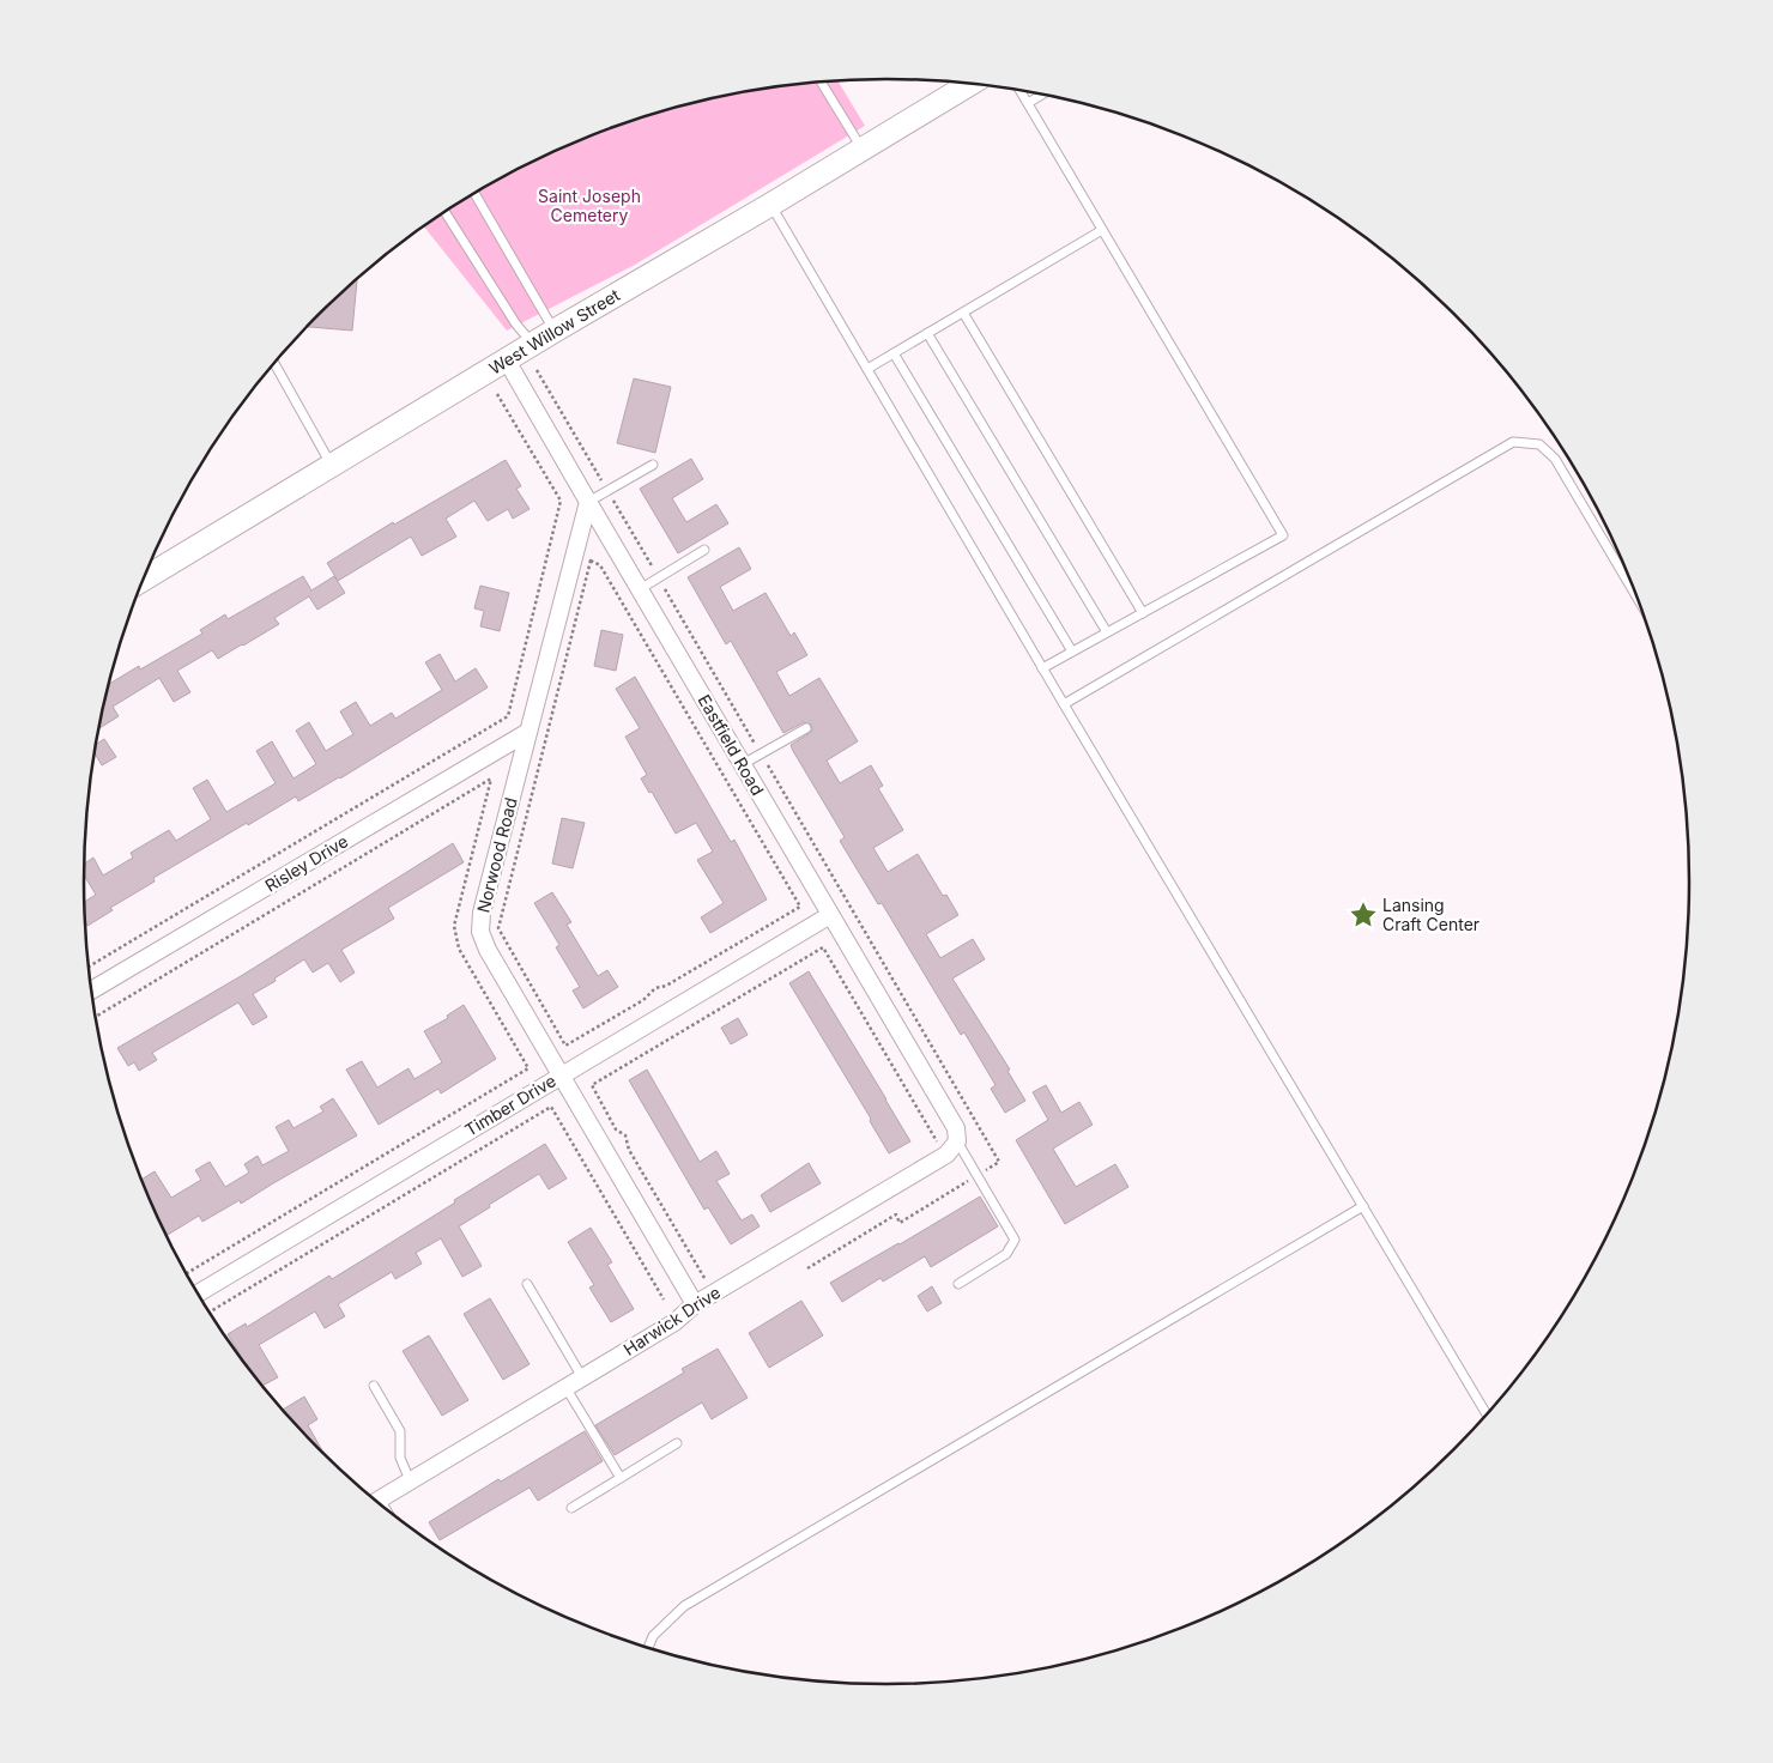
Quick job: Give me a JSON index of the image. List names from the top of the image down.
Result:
{
  "streets": {
    "street": [
      "West Willow Street",
      "Eastfield Road",
      "Norwood Road",
      "Risley Drive",
      "Timber Drive",
      "Harwick Drive"
    ]
  },
  "crossings": [
    ["West Willow Street", "Eastfield Road"],
    ["Eastfield Road", "Norwood Road"],
    ["Eastfield Road", "Timber Drive"],
    ["Eastfield Road", "Harwick Drive"],
    ["Norwood Road", "Risley Drive"],
    ["Norwood Road", "Timber Drive"],
    ["Norwood Road", "Harwick Drive"]
  ],
  "parks": ["Saint Joseph Cemetery"],
  "places": {
    "place": ["Lansing Craft Center"]
  }
}
